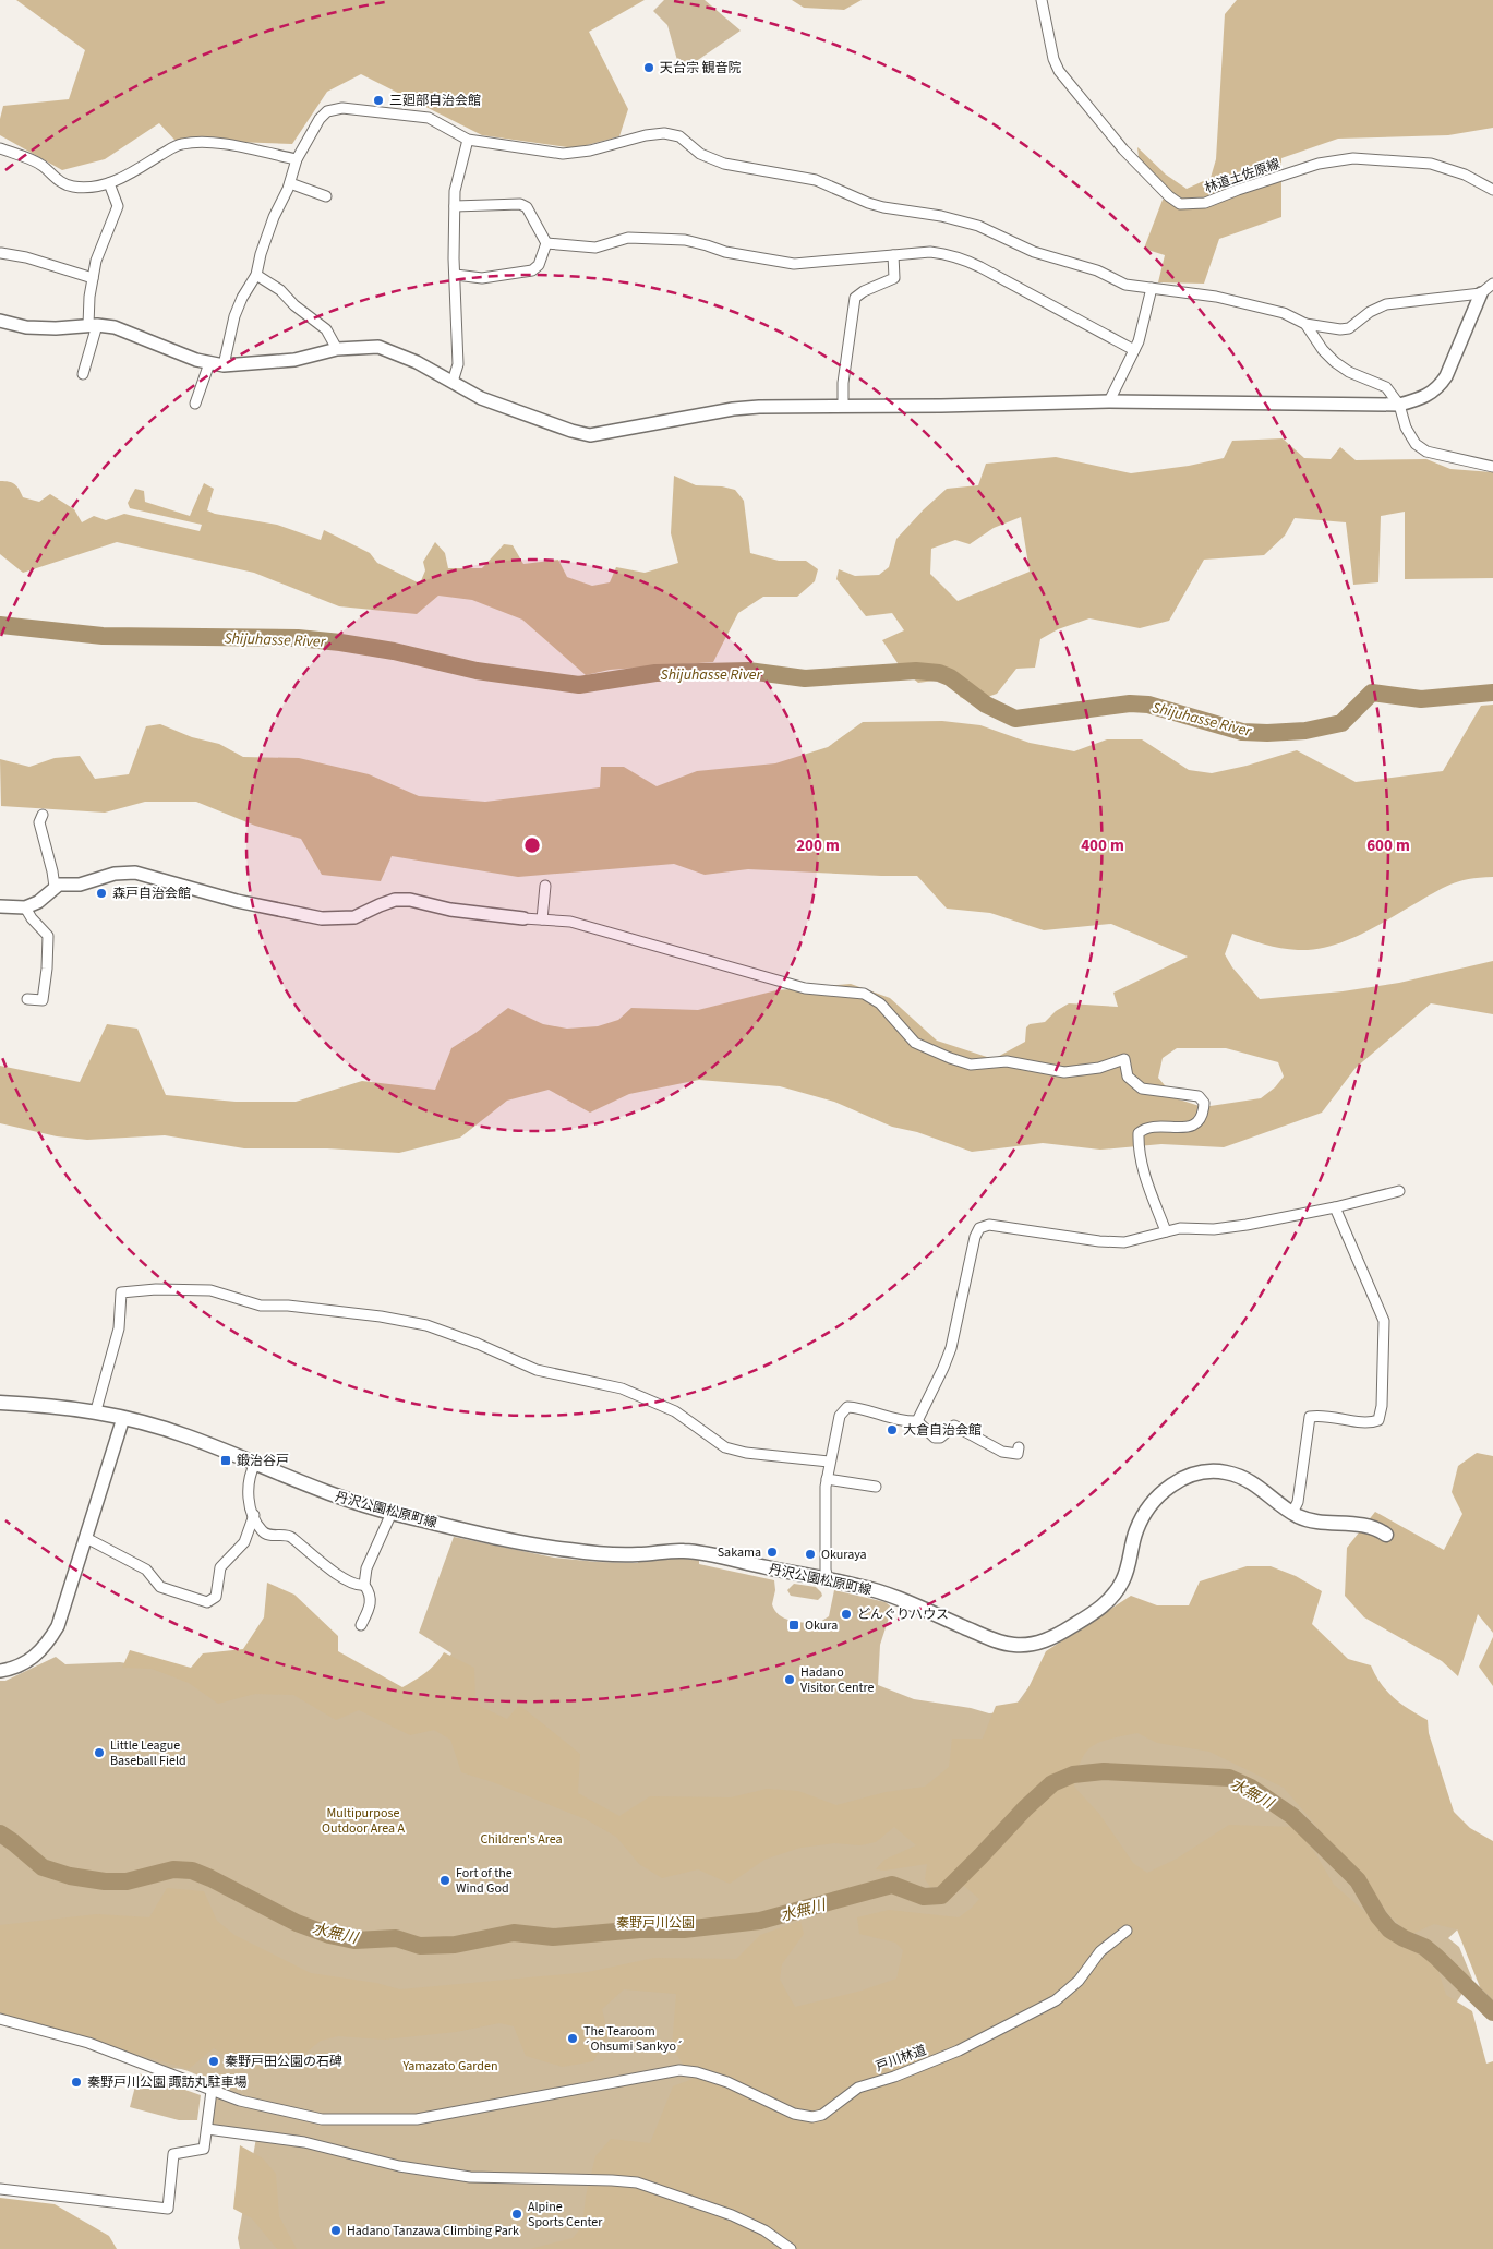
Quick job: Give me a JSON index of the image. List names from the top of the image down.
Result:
{
  "streets": {
    "main road": ["丹沢公園松原町線"],
    "street": ["林道土佐原線", "戸川林道"]
  },
  "water": ["Shijuhasse River", "水無川"],
  "parks": [
    "Multipurpose Outdoor Area A",
    "Children's Area",
    "秦野戸川公園",
    "Yamazato Garden"
  ],
  "places": {
    "other": [
      "天台宗 観音院",
      "三廻部自治会館",
      "森戸自治会館",
      "大倉自治会館",
      "Sakama",
      "Okuraya",
      "どんぐりハウス",
      "Hadano Visitor Centre",
      "Little League Baseball Field",
      "Fort of the Wind God",
      "The Tearoom ´Ohsumi Sankyo´",
      "秦野戸田公園の石碑",
      "秦野戸川公園 諏訪丸駐車場",
      "Alpine Sports Center",
      "Hadano Tanzawa Climbing Park"
    ],
    "transit": ["鍛治谷戸", "Okura"]
  },
  "rings": ["200 m", "400 m", "600 m"]
}
